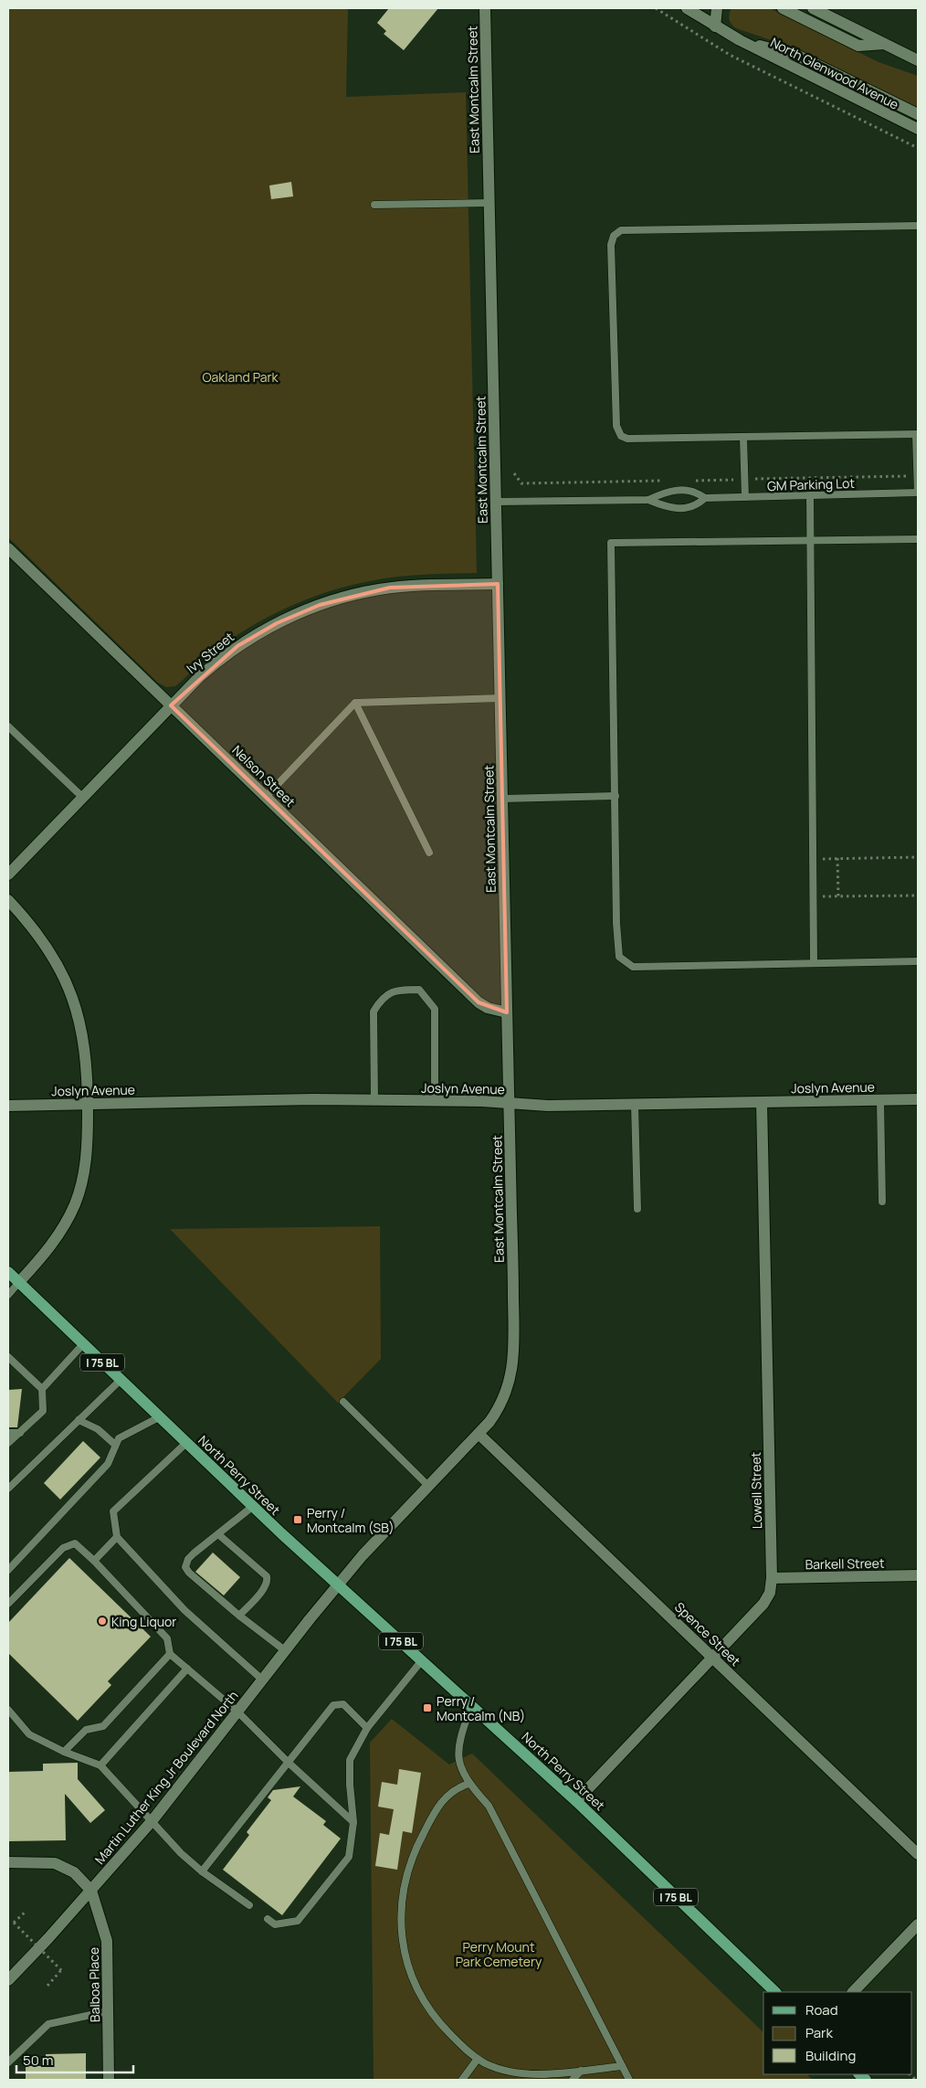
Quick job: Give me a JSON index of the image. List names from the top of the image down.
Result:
{
  "streets": {
    "main road": ["I 75 BL", "North Perry Street"],
    "street": [
      "North Glenwood Avenue",
      "East Montcalm Street",
      "Ivy Street",
      "Nelson Street",
      "Joslyn Avenue",
      "Lowell Street",
      "Barkell Street",
      "Spence Street",
      "Martin Luther King Jr Boulevard North",
      "Balboa Place"
    ],
    "lane": ["GM Parking Lot"]
  },
  "crossings": [
    ["East Montcalm Street", "GM Parking Lot"],
    ["East Montcalm Street", "Ivy Street"],
    ["East Montcalm Street", "Nelson Street"],
    ["East Montcalm Street", "Joslyn Avenue"],
    ["East Montcalm Street", "North Perry Street"],
    ["East Montcalm Street", "Spence Street"],
    ["East Montcalm Street", "Martin Luther King Jr Boulevard North"],
    ["Ivy Street", "Nelson Street"],
    ["Joslyn Avenue", "Lowell Street"],
    ["North Perry Street", "Lowell Street"],
    ["North Perry Street", "Martin Luther King Jr Boulevard North"],
    ["Lowell Street", "Barkell Street"],
    ["Lowell Street", "Spence Street"],
    ["Martin Luther King Jr Boulevard North", "Balboa Place"]
  ],
  "parks": ["Oakland Park", "Perry Mount Park Cemetery"],
  "places": {
    "transit": ["Perry / Montcalm (SB)", "Perry / Montcalm (NB)"],
    "other": ["King Liquor"]
  },
  "legend": ["Road", "Park", "Building"],
  "scale_bar": "50 m"
}
